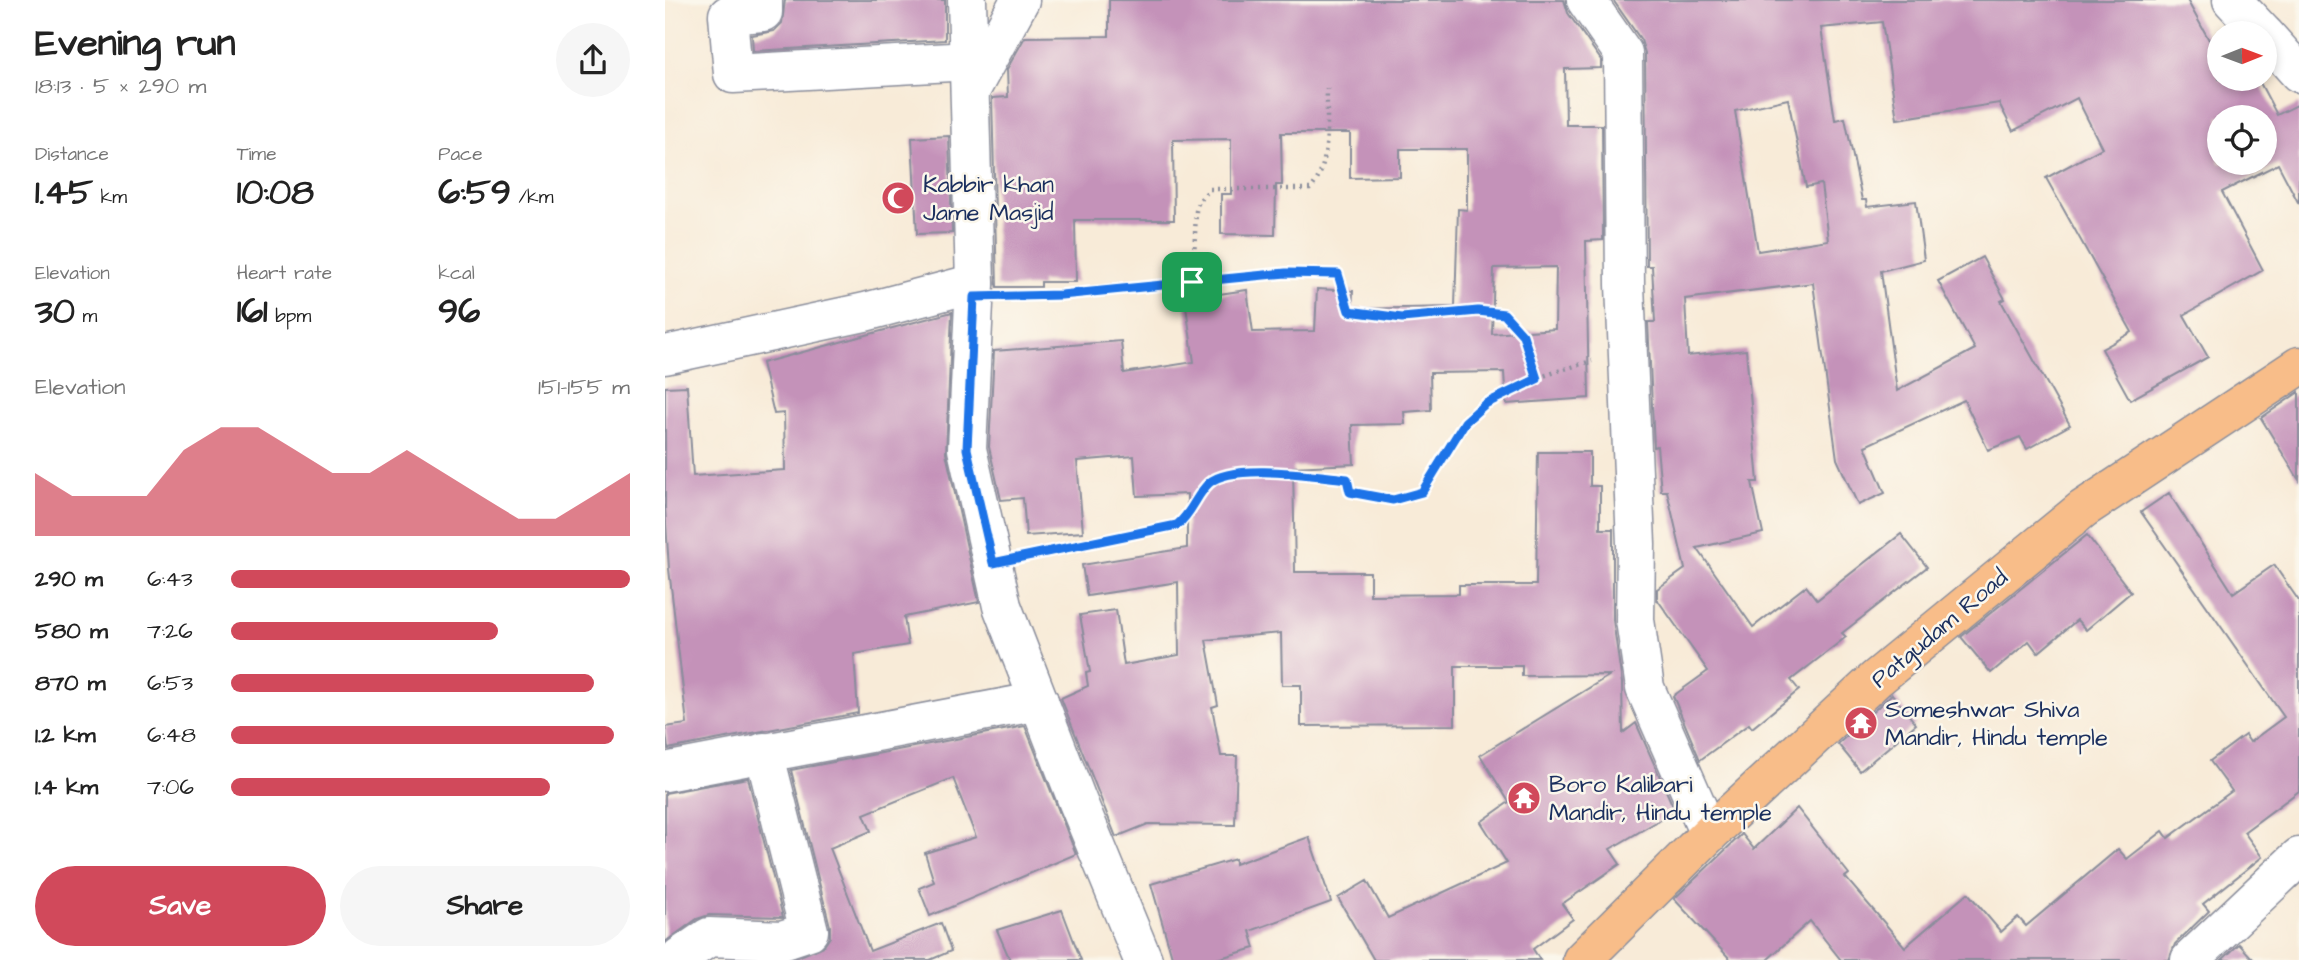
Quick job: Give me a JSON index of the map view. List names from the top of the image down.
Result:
{
  "streets": {
    "main road": ["Patgudam Road"]
  },
  "places": {
    "mosque": ["Kabbir khan Jame Masjid"],
    "temple": ["Someshwar Shiva Mandir, Hindu temple", "Boro Kalibari Mandir, Hindu temple"]
  },
  "north": "right",
  "page": {
    "heading": ["Evening run", "18:13 · 5 × 290 m"],
    "stats": [
      ["Distance", "1.45 km"],
      ["Time", "10:08"],
      ["Pace", "6:59 /km"],
      ["Elevation", "30 m"],
      ["Heart rate", "161 bpm"],
      ["kcal", "96"]
    ],
    "chart": ["Elevation", "151–155 m"],
    "list": [
      {
        "name": "290 m",
        "note": "6:43"
      },
      {
        "name": "580 m",
        "note": "7:26"
      },
      {
        "name": "870 m",
        "note": "6:53"
      },
      {
        "name": "1.2 km",
        "note": "6:48"
      },
      {
        "name": "1.4 km",
        "note": "7:06"
      }
    ],
    "buttons": ["Save", "Share"]
  }
}
